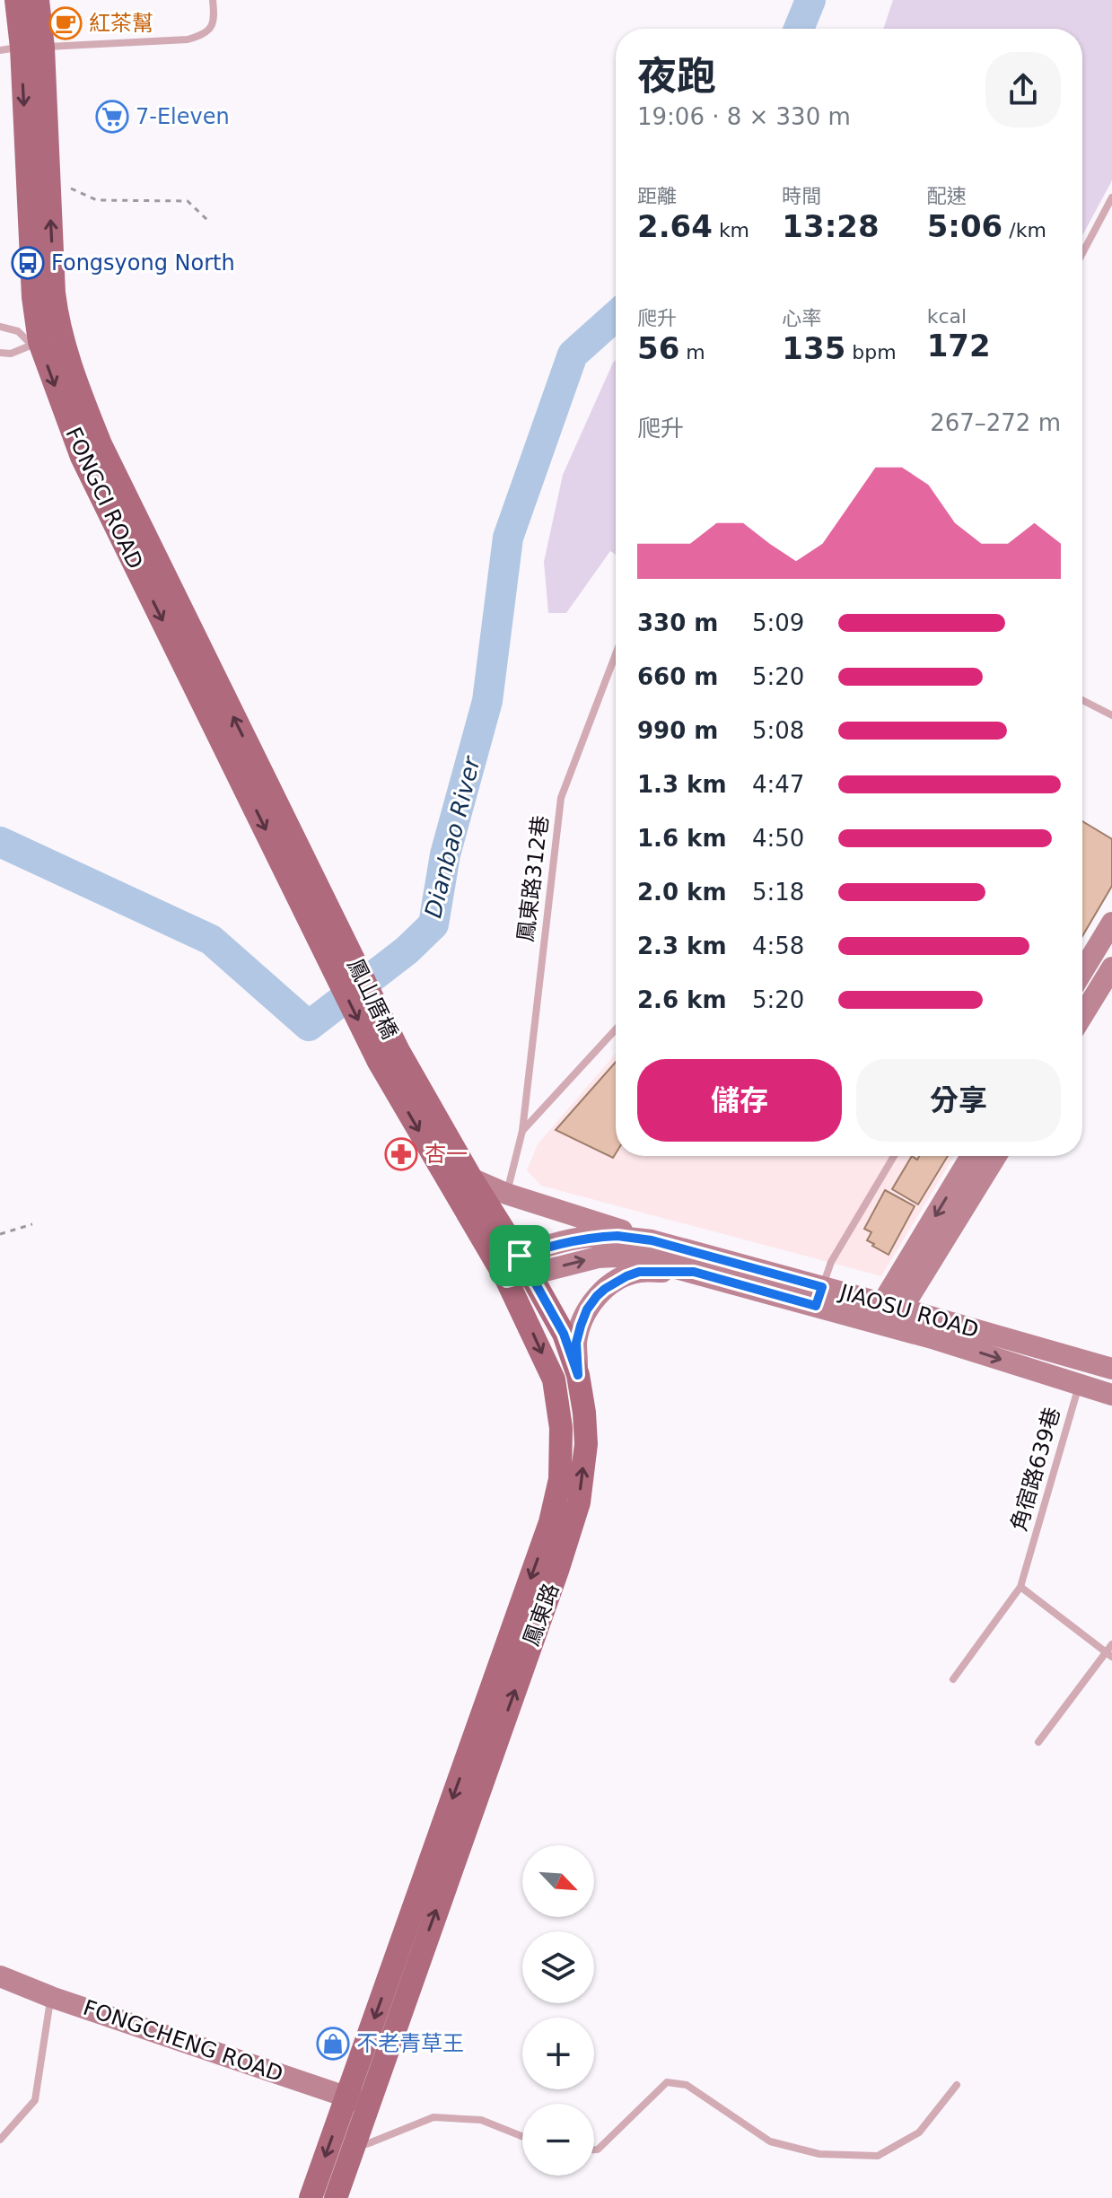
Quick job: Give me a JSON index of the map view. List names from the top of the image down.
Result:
{
  "streets": {
    "main road": [
      "FONGCI ROAD",
      "鳳山厝橋",
      "JIAOSU ROAD",
      "鳳東路",
      "FONGCHENG ROAD"
    ],
    "lane": ["鳳東路312巷", "角宿路639巷"]
  },
  "crossings": [
    ["FONGCI ROAD", "鳳山厝橋"],
    ["鳳山厝橋", "鳳東路"],
    ["JIAOSU ROAD", "角宿路639巷"],
    ["JIAOSU ROAD", "鳳東路"],
    ["鳳東路", "FONGCHENG ROAD"]
  ],
  "water": ["Dianbao River"],
  "places": {
    "cafe": ["紅茶幫"],
    "supermarket": ["7-Eleven"],
    "bus stop": ["Fongsyong North"],
    "pharmacy": ["杏一"],
    "shop": ["不老青草王"]
  },
  "north": "bottom right",
  "page": {
    "heading": ["夜跑", "19:06 · 8 × 330 m"],
    "stats": [
      ["距離", "2.64 km"],
      ["時間", "13:28"],
      ["配速", "5:06 /km"],
      ["爬升", "56 m"],
      ["心率", "135 bpm"],
      ["kcal", "172"]
    ],
    "chart": ["爬升", "267–272 m"],
    "list": [
      {
        "name": "330 m",
        "note": "5:09"
      },
      {
        "name": "660 m",
        "note": "5:20"
      },
      {
        "name": "990 m",
        "note": "5:08"
      },
      {
        "name": "1.3 km",
        "note": "4:47"
      },
      {
        "name": "1.6 km",
        "note": "4:50"
      },
      {
        "name": "2.0 km",
        "note": "5:18"
      },
      {
        "name": "2.3 km",
        "note": "4:58"
      },
      {
        "name": "2.6 km",
        "note": "5:20"
      }
    ],
    "buttons": ["儲存", "分享"],
    "map_buttons": ["+", "−"]
  }
}
